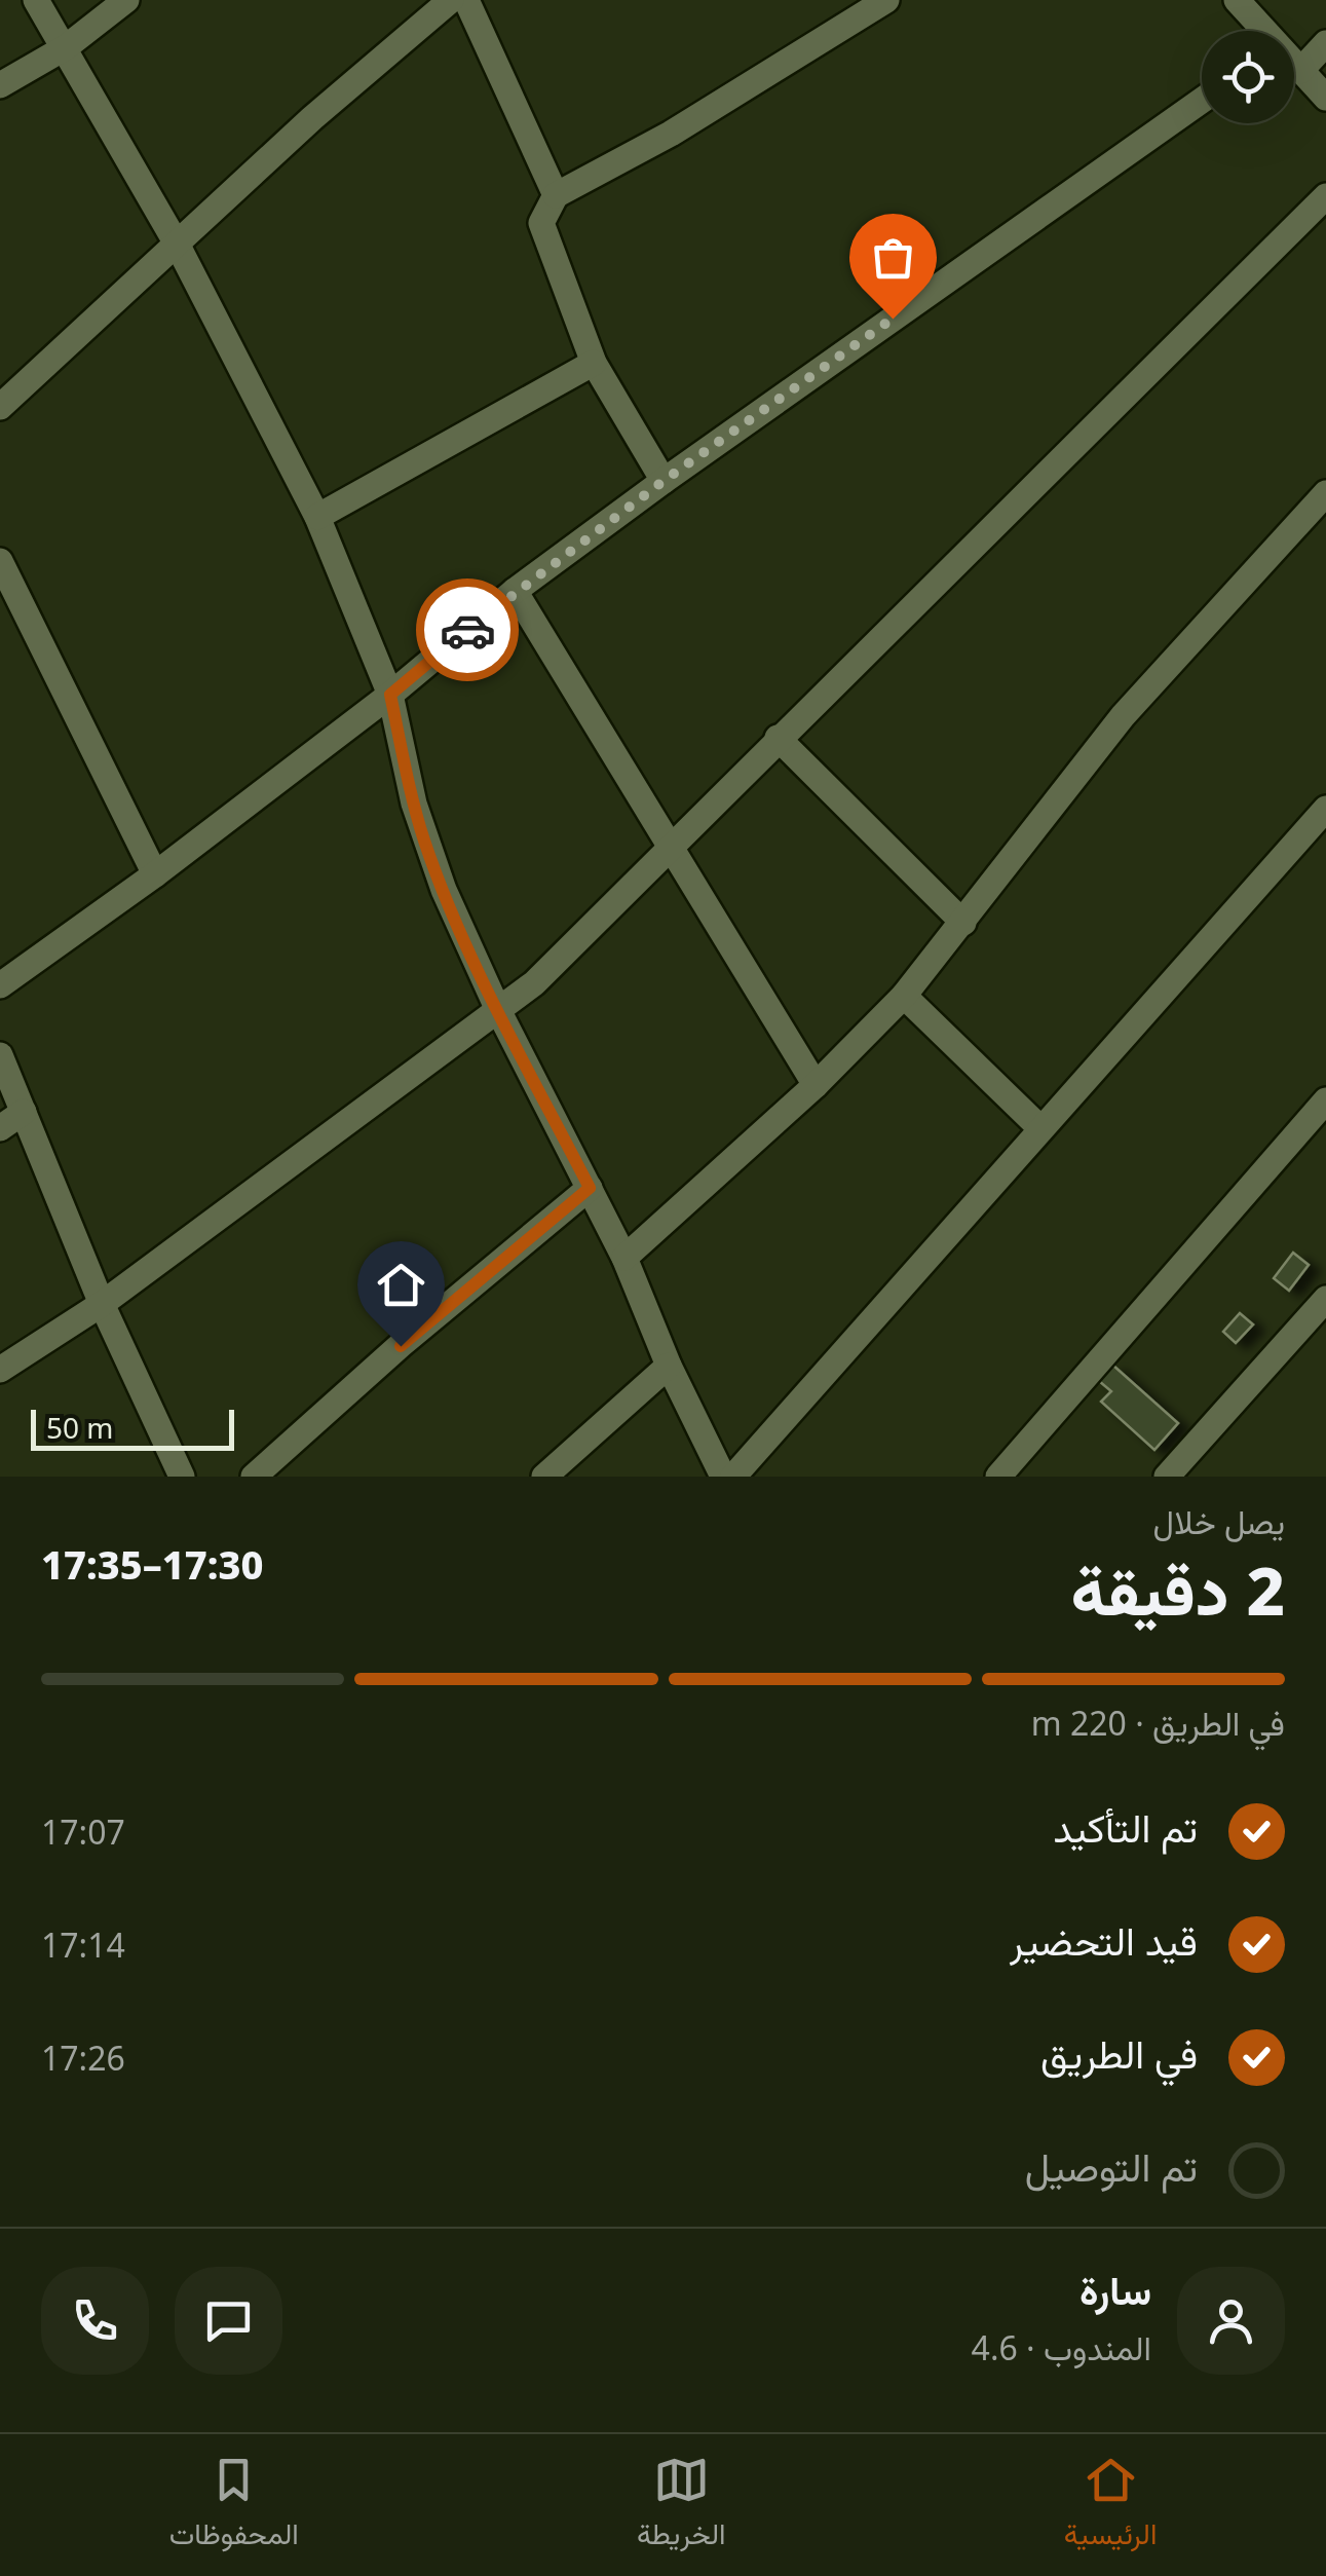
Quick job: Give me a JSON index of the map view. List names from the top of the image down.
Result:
{
  "scale_bar": "50 m",
  "page": {
    "scale": "50 m",
    "heading": ["2 دقيقة", "يصل خلال", "17:30–17:35"],
    "panel": ["سارة", "المندوب · 4.6"],
    "bar": "في الطريق · 220 m",
    "list": [
      ["تم التأكيد", "17:07"],
      ["قيد التحضير", "17:14"],
      ["في الطريق", "17:26"],
      "تم التوصيل"
    ],
    "tabs": ["الرئيسية", "الخريطة", "المحفوظات"]
  }
}
